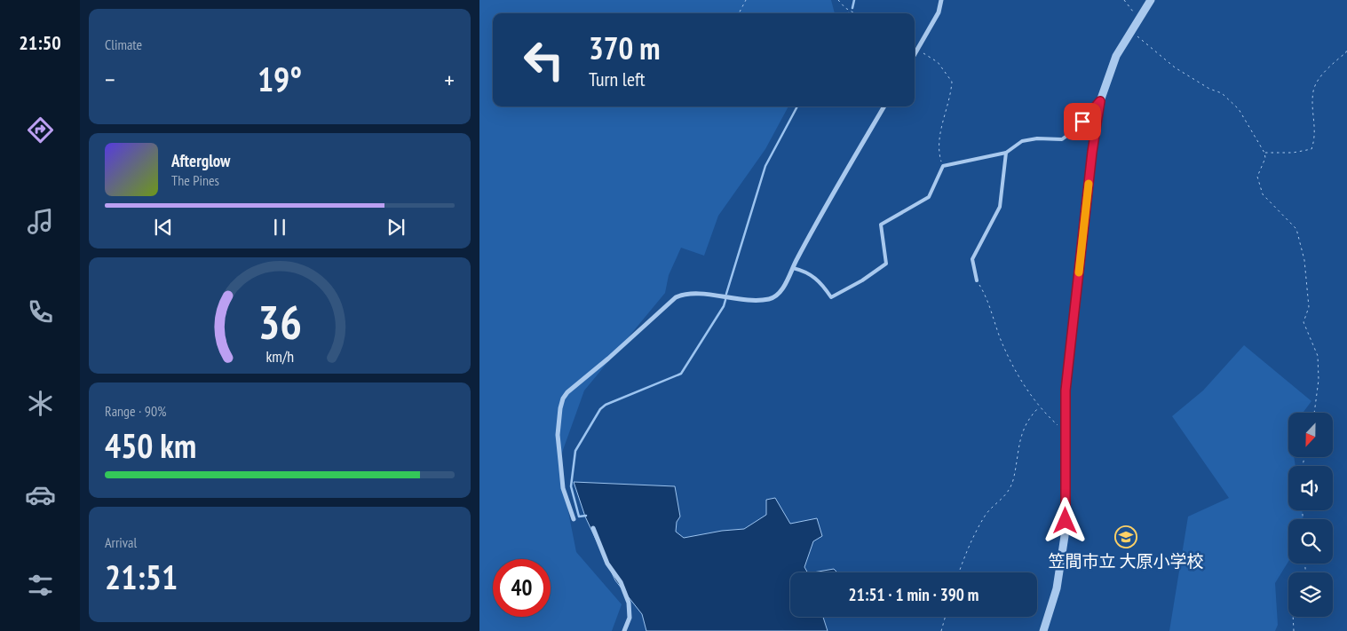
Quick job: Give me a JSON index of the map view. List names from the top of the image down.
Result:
{
  "places": {
    "school or university": ["笠間市立 大原小学校"]
  },
  "north": "bottom",
  "page": {
    "tabs": "21:50",
    "tile": [
      "Climate",
      ["Range · 90%", "450 km"],
      ["Arrival", "21:51"]
    ],
    "turn": ["370 m", "Turn left"],
    "heat": ["−", "19°", "+"],
    "song": ["Afterglow", "The Pines"],
    "limit": "40",
    "trip": "21:51 · 1 min · 390 m",
    "gauge": ["36", "km/h"]
  }
}
